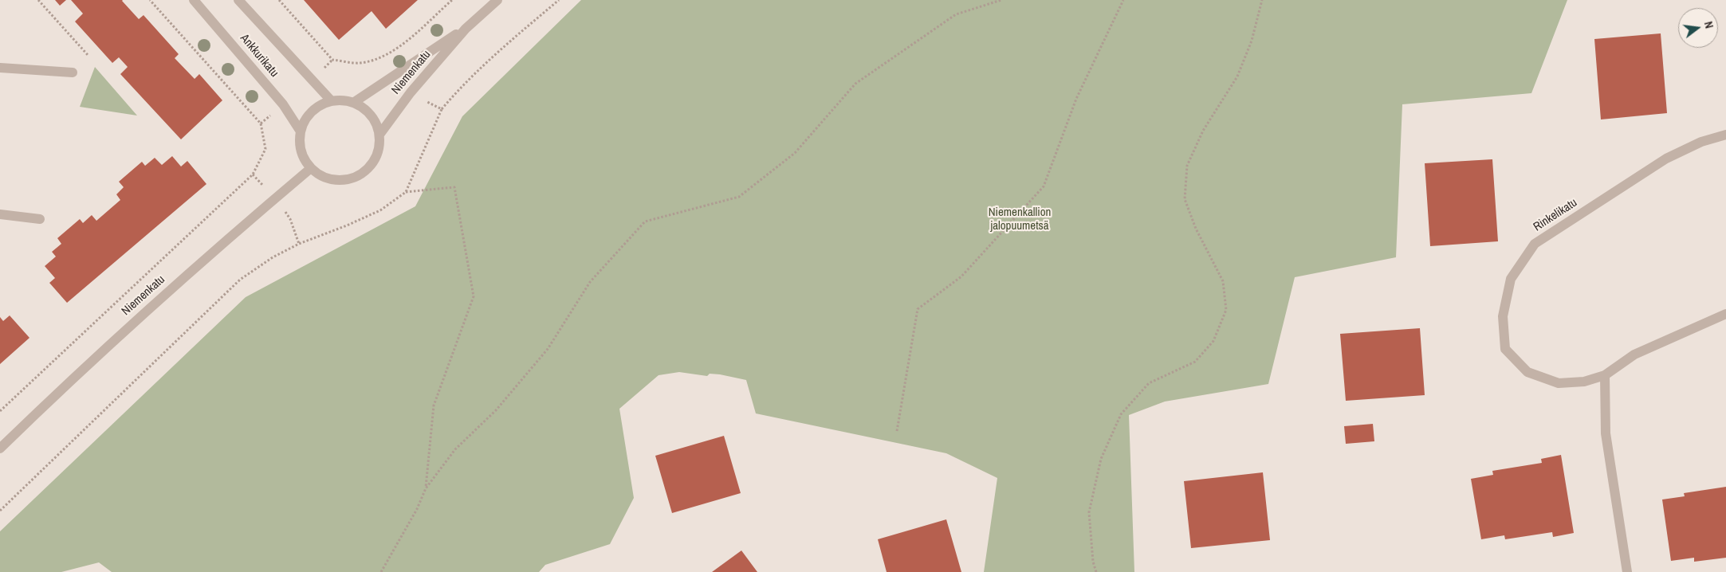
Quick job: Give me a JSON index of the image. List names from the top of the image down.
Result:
{
  "streets": {
    "street": ["Ankkurikatu", "Niemenkatu", "Rinkelikatu"]
  },
  "crossings": [
    ["Ankkurikatu", "Niemenkatu"]
  ],
  "parks": ["Niemenkallion jalopuumetsä"],
  "north": "right"
}
